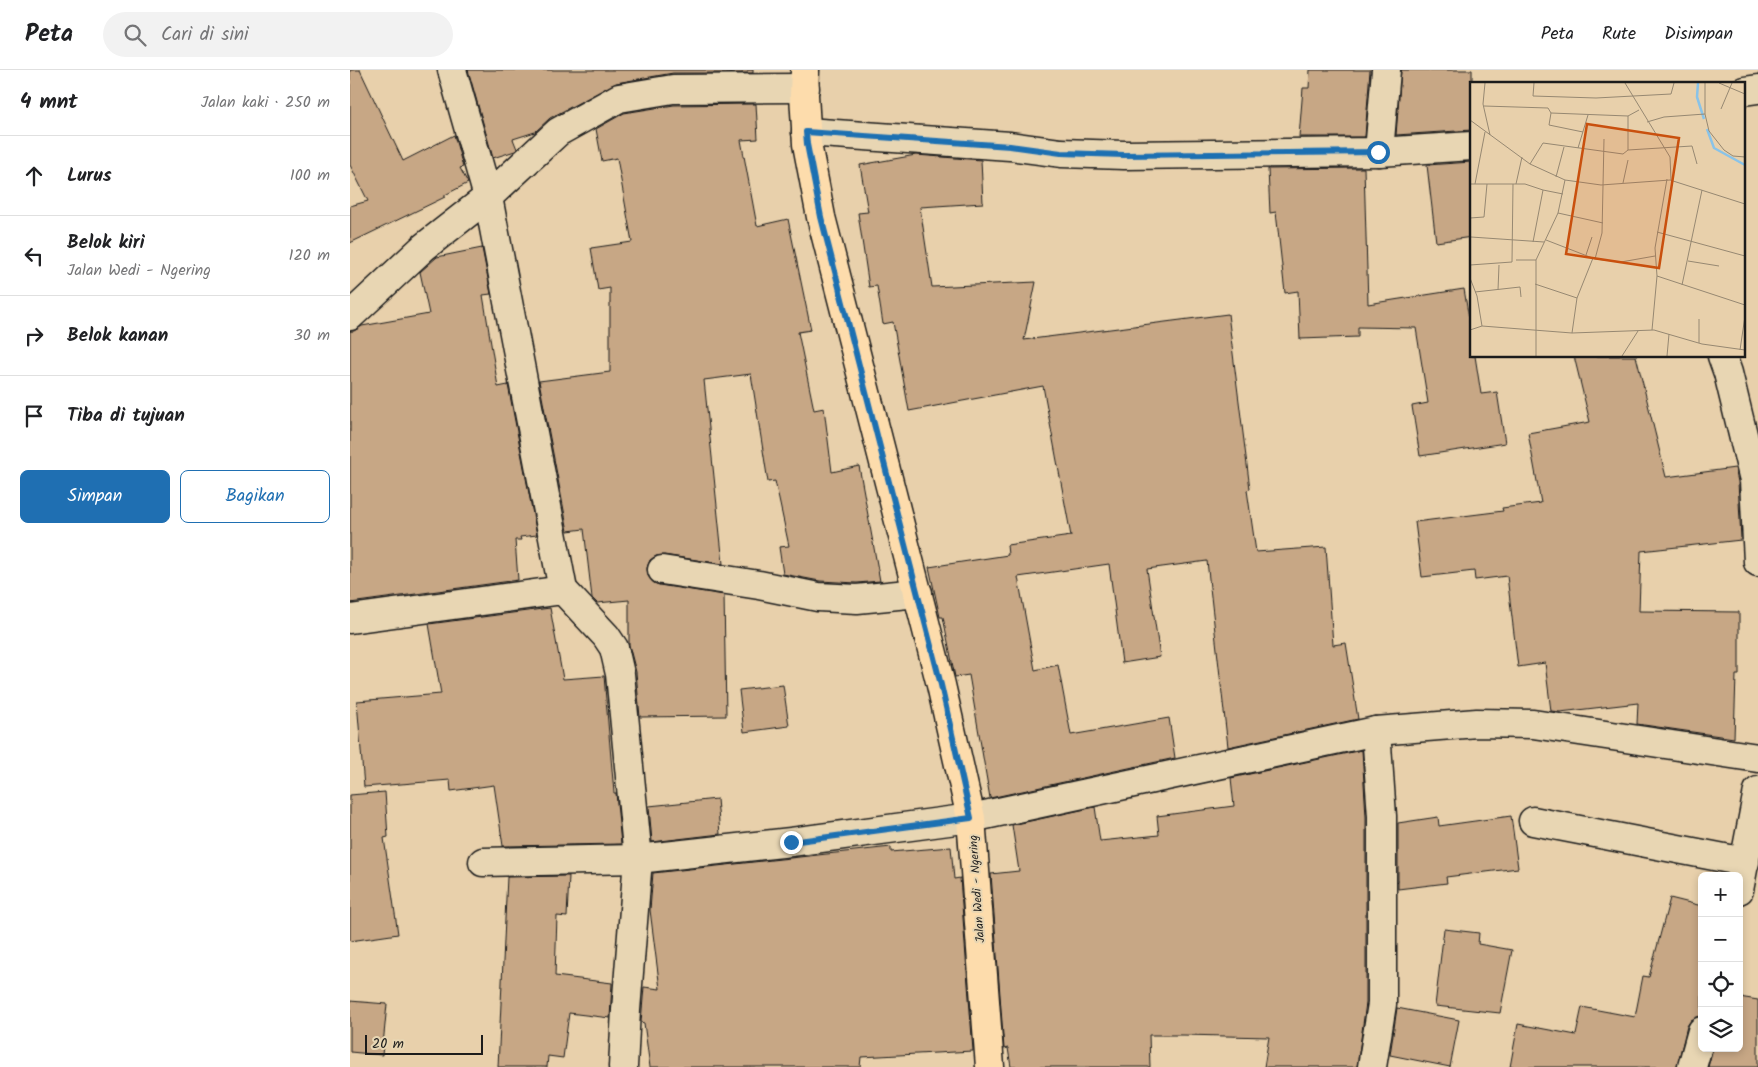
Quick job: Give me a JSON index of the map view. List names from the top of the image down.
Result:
{
  "streets": {
    "main road": ["Jalan Wedi - Ngering"]
  },
  "scale_bar": "20 m",
  "page": {
    "header": "Peta",
    "search": "Cari di sini",
    "nav": ["Peta", "Rute", "Disimpan"],
    "heading": ["4 mnt", "Jalan kaki · 250 m"],
    "list": [
      ["Lurus", "100 m"],
      ["Belok kiri", "Jalan Wedi - Ngering", "120 m"],
      ["Belok kanan", "30 m"],
      "Tiba di tujuan"
    ],
    "buttons": ["Simpan", "Bagikan"],
    "map_buttons": ["+", "−"],
    "scale": "20 m"
  }
}
